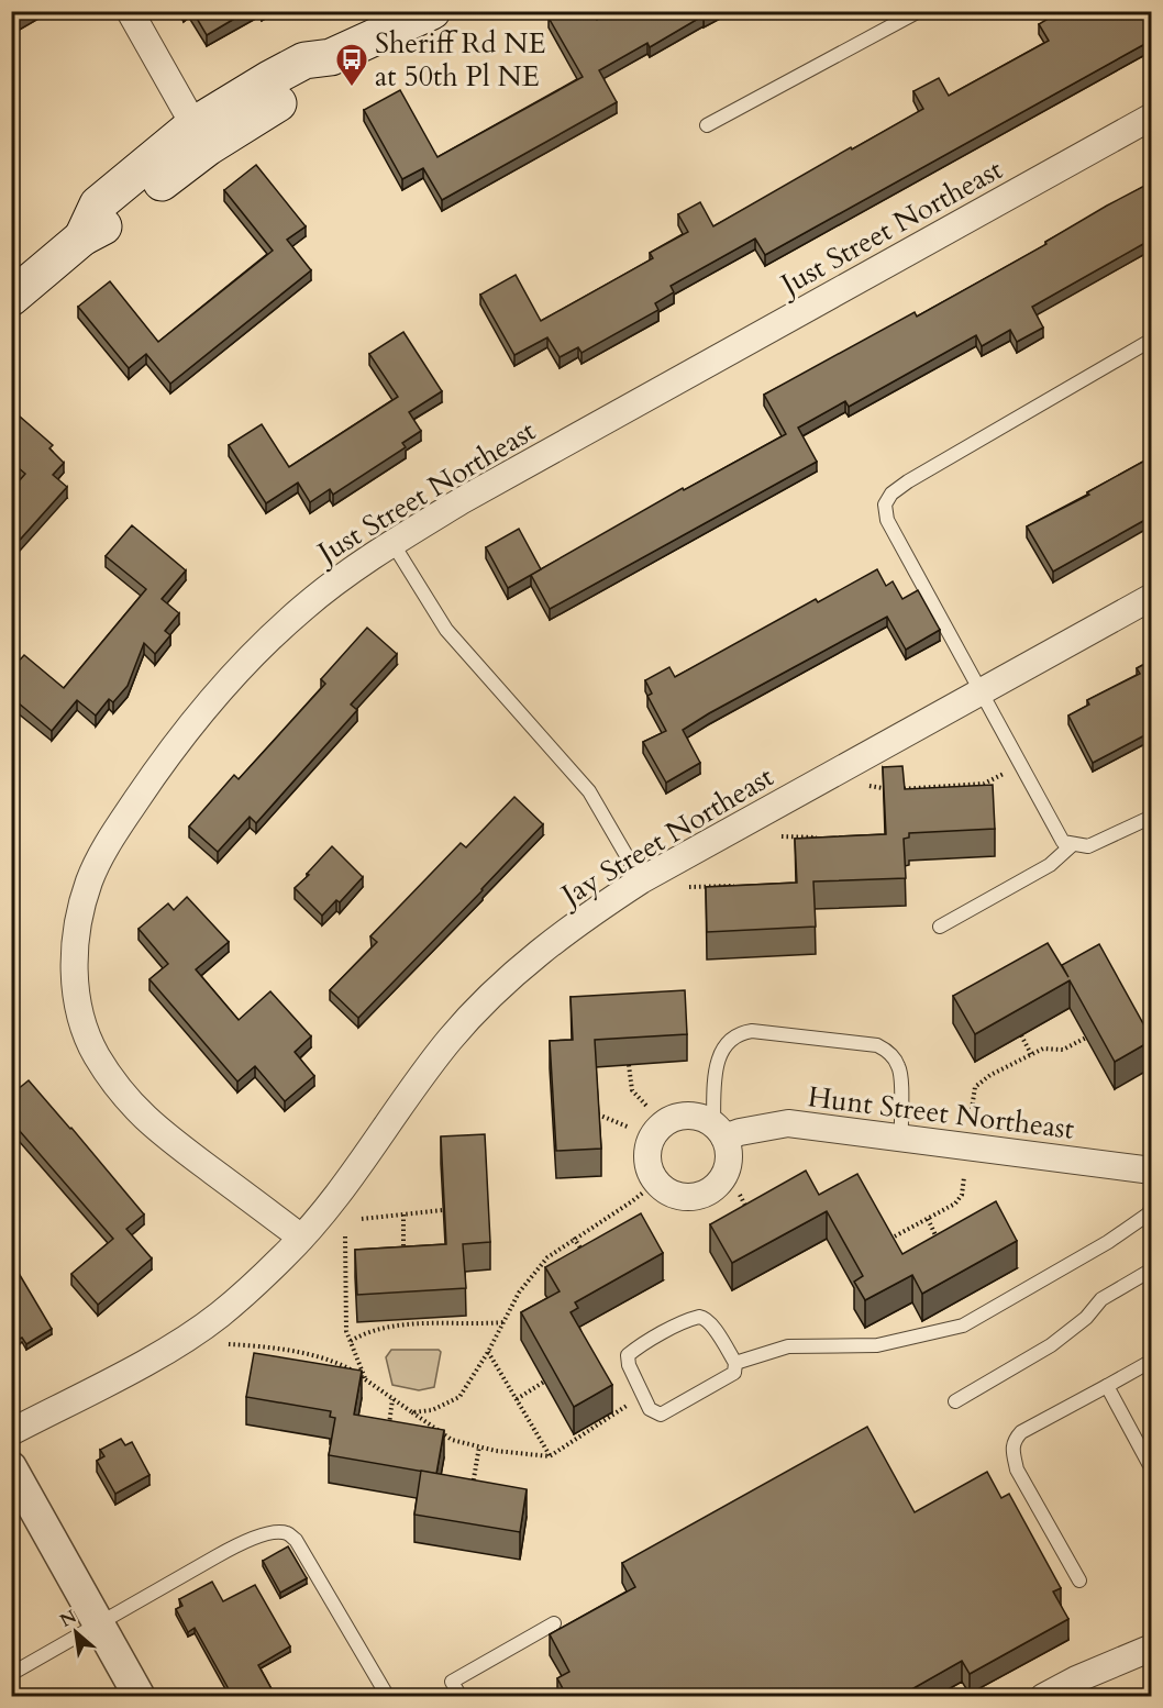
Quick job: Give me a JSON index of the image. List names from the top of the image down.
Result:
{
  "streets": {
    "street": ["Just Street Northeast", "Jay Street Northeast", "Hunt Street Northeast"]
  },
  "crossings": [
    ["Just Street Northeast", "Jay Street Northeast"]
  ],
  "places": {
    "bus stop": ["Sheriff Rd NE at 50th Pl NE"]
  },
  "north": "top left"
}
